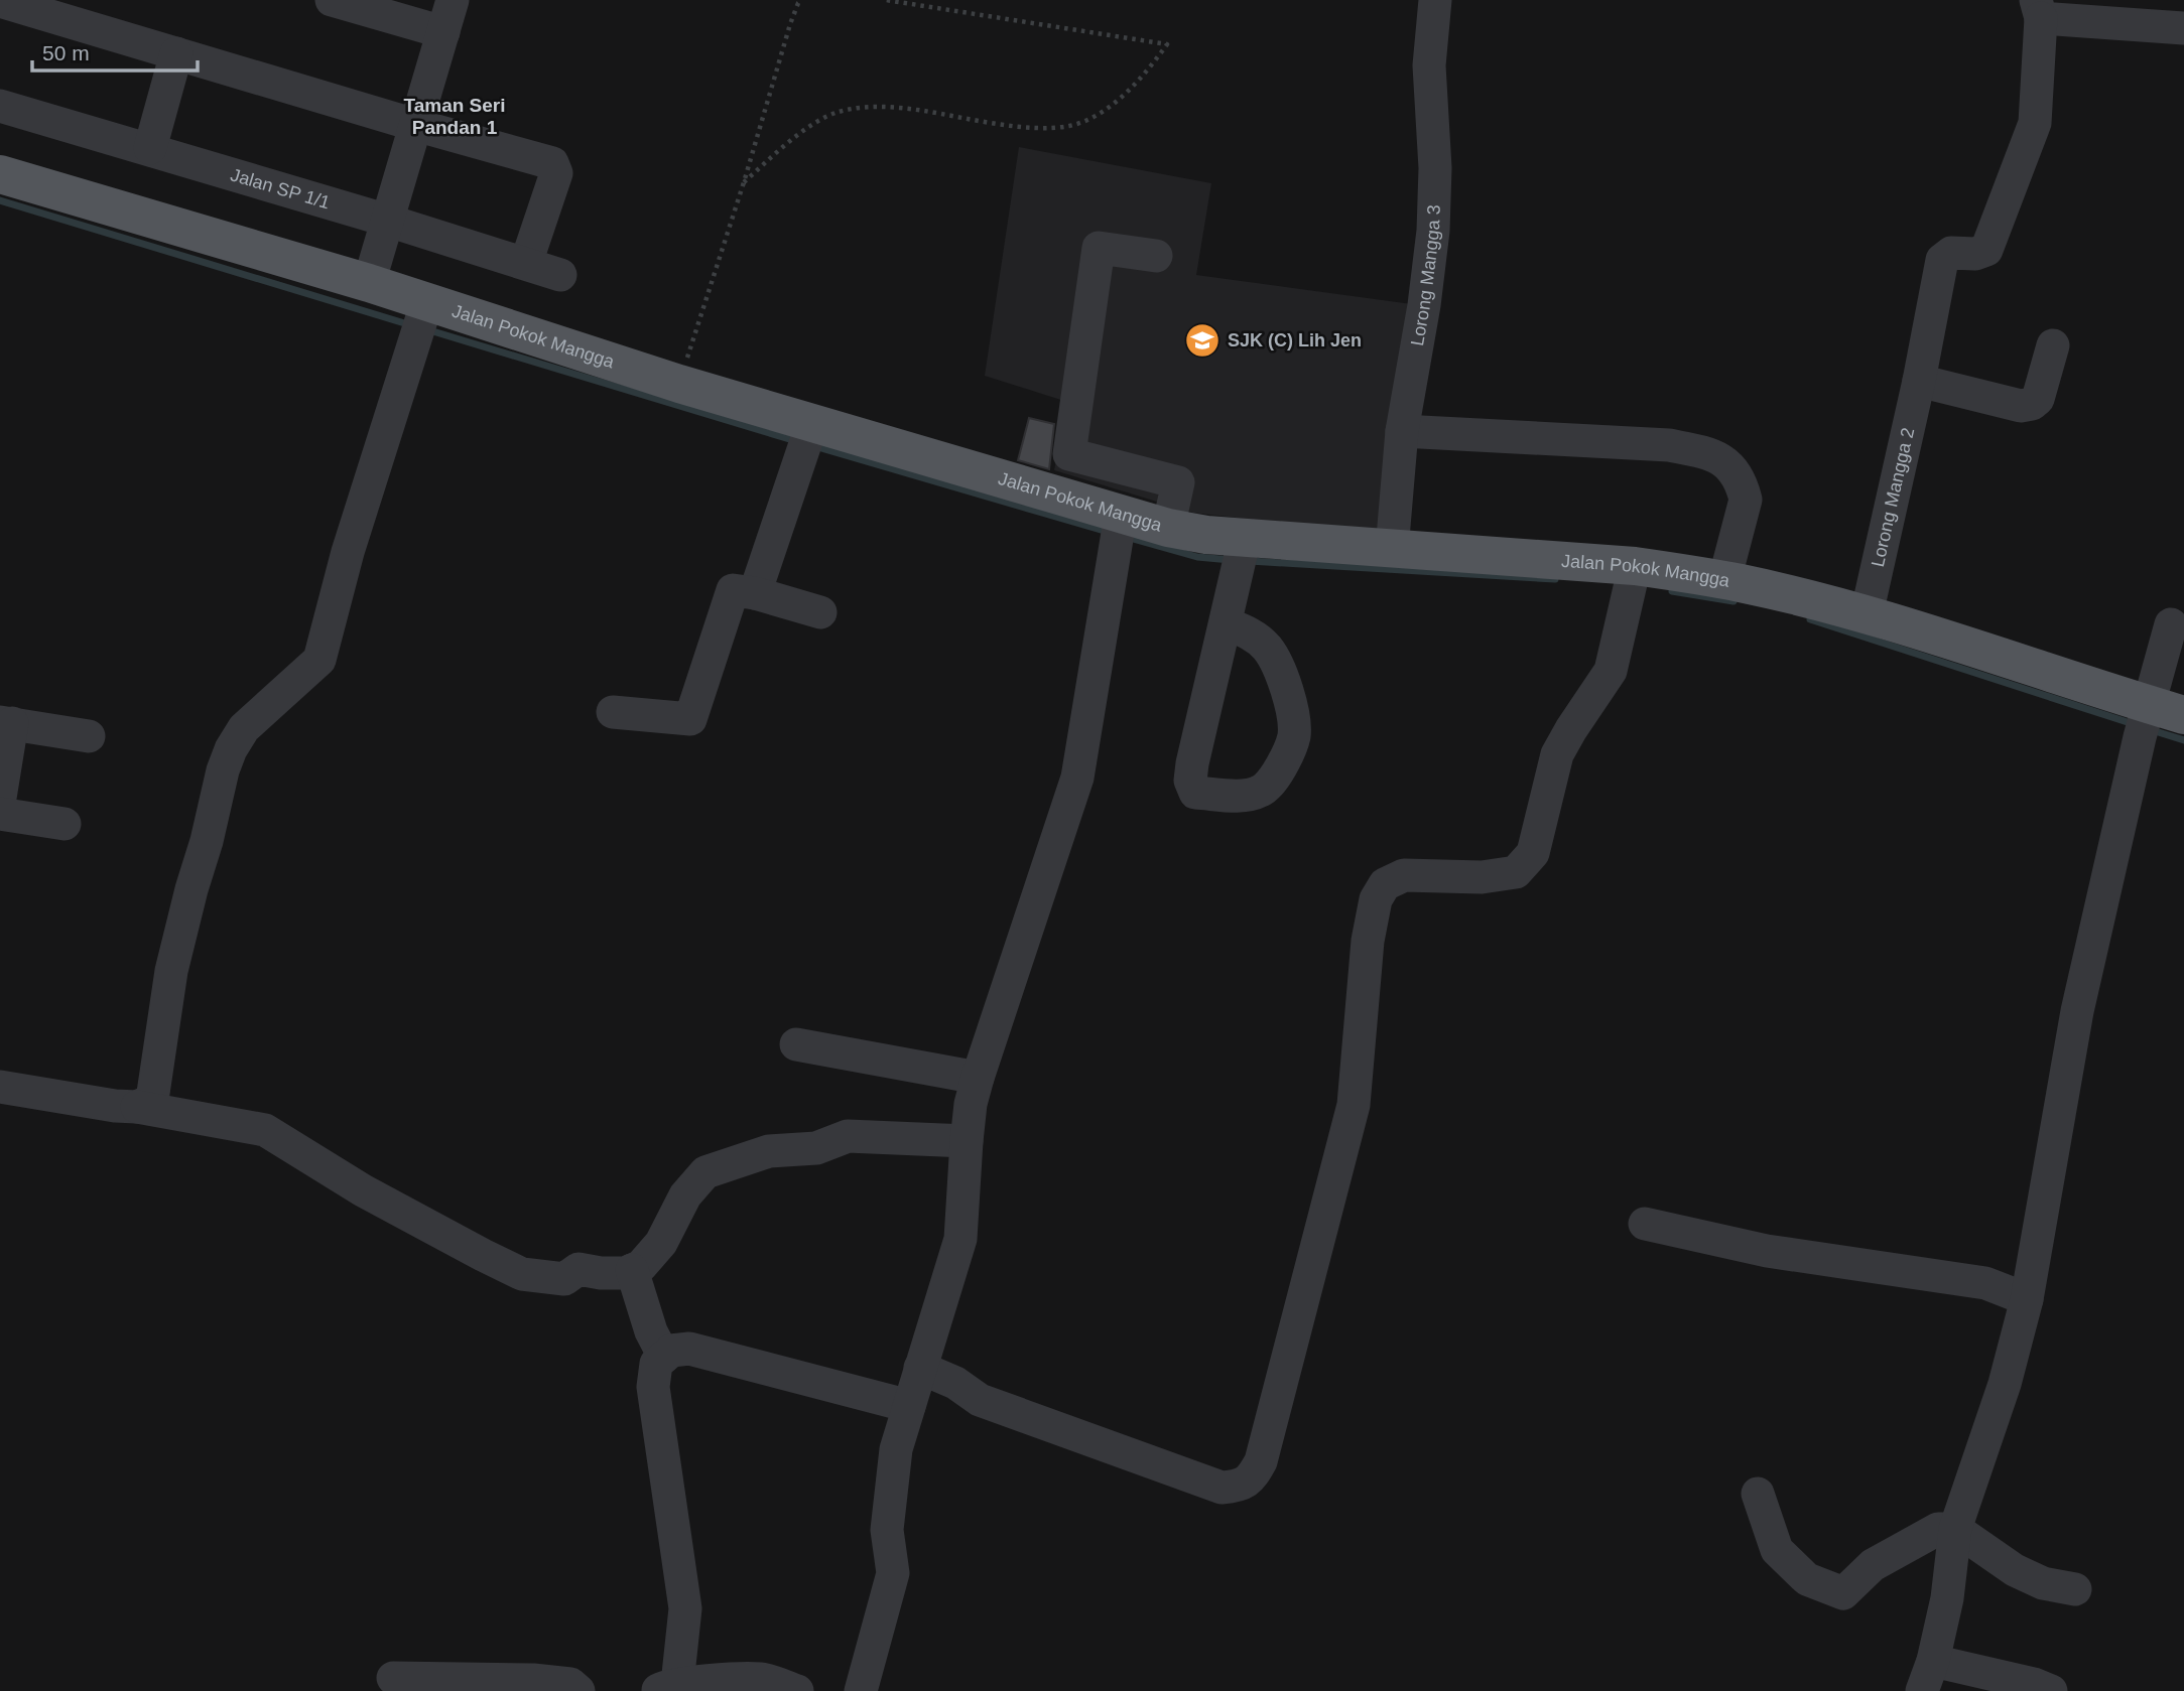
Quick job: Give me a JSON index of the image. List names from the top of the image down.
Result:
{
  "streets": {
    "main road": ["Jalan Pokok Mangga"],
    "street": ["Jalan SP 1/1", "Lorong Mangga 3", "Lorong Mangga 2"]
  },
  "crossings": [
    ["Lorong Mangga 3", "Jalan Pokok Mangga"],
    ["Jalan Pokok Mangga", "Lorong Mangga 2"]
  ],
  "districts": ["Taman Seri Pandan 1"],
  "places": {
    "school or university": ["SJK (C) Lih Jen"]
  },
  "scale_bar": "50 m"
}
